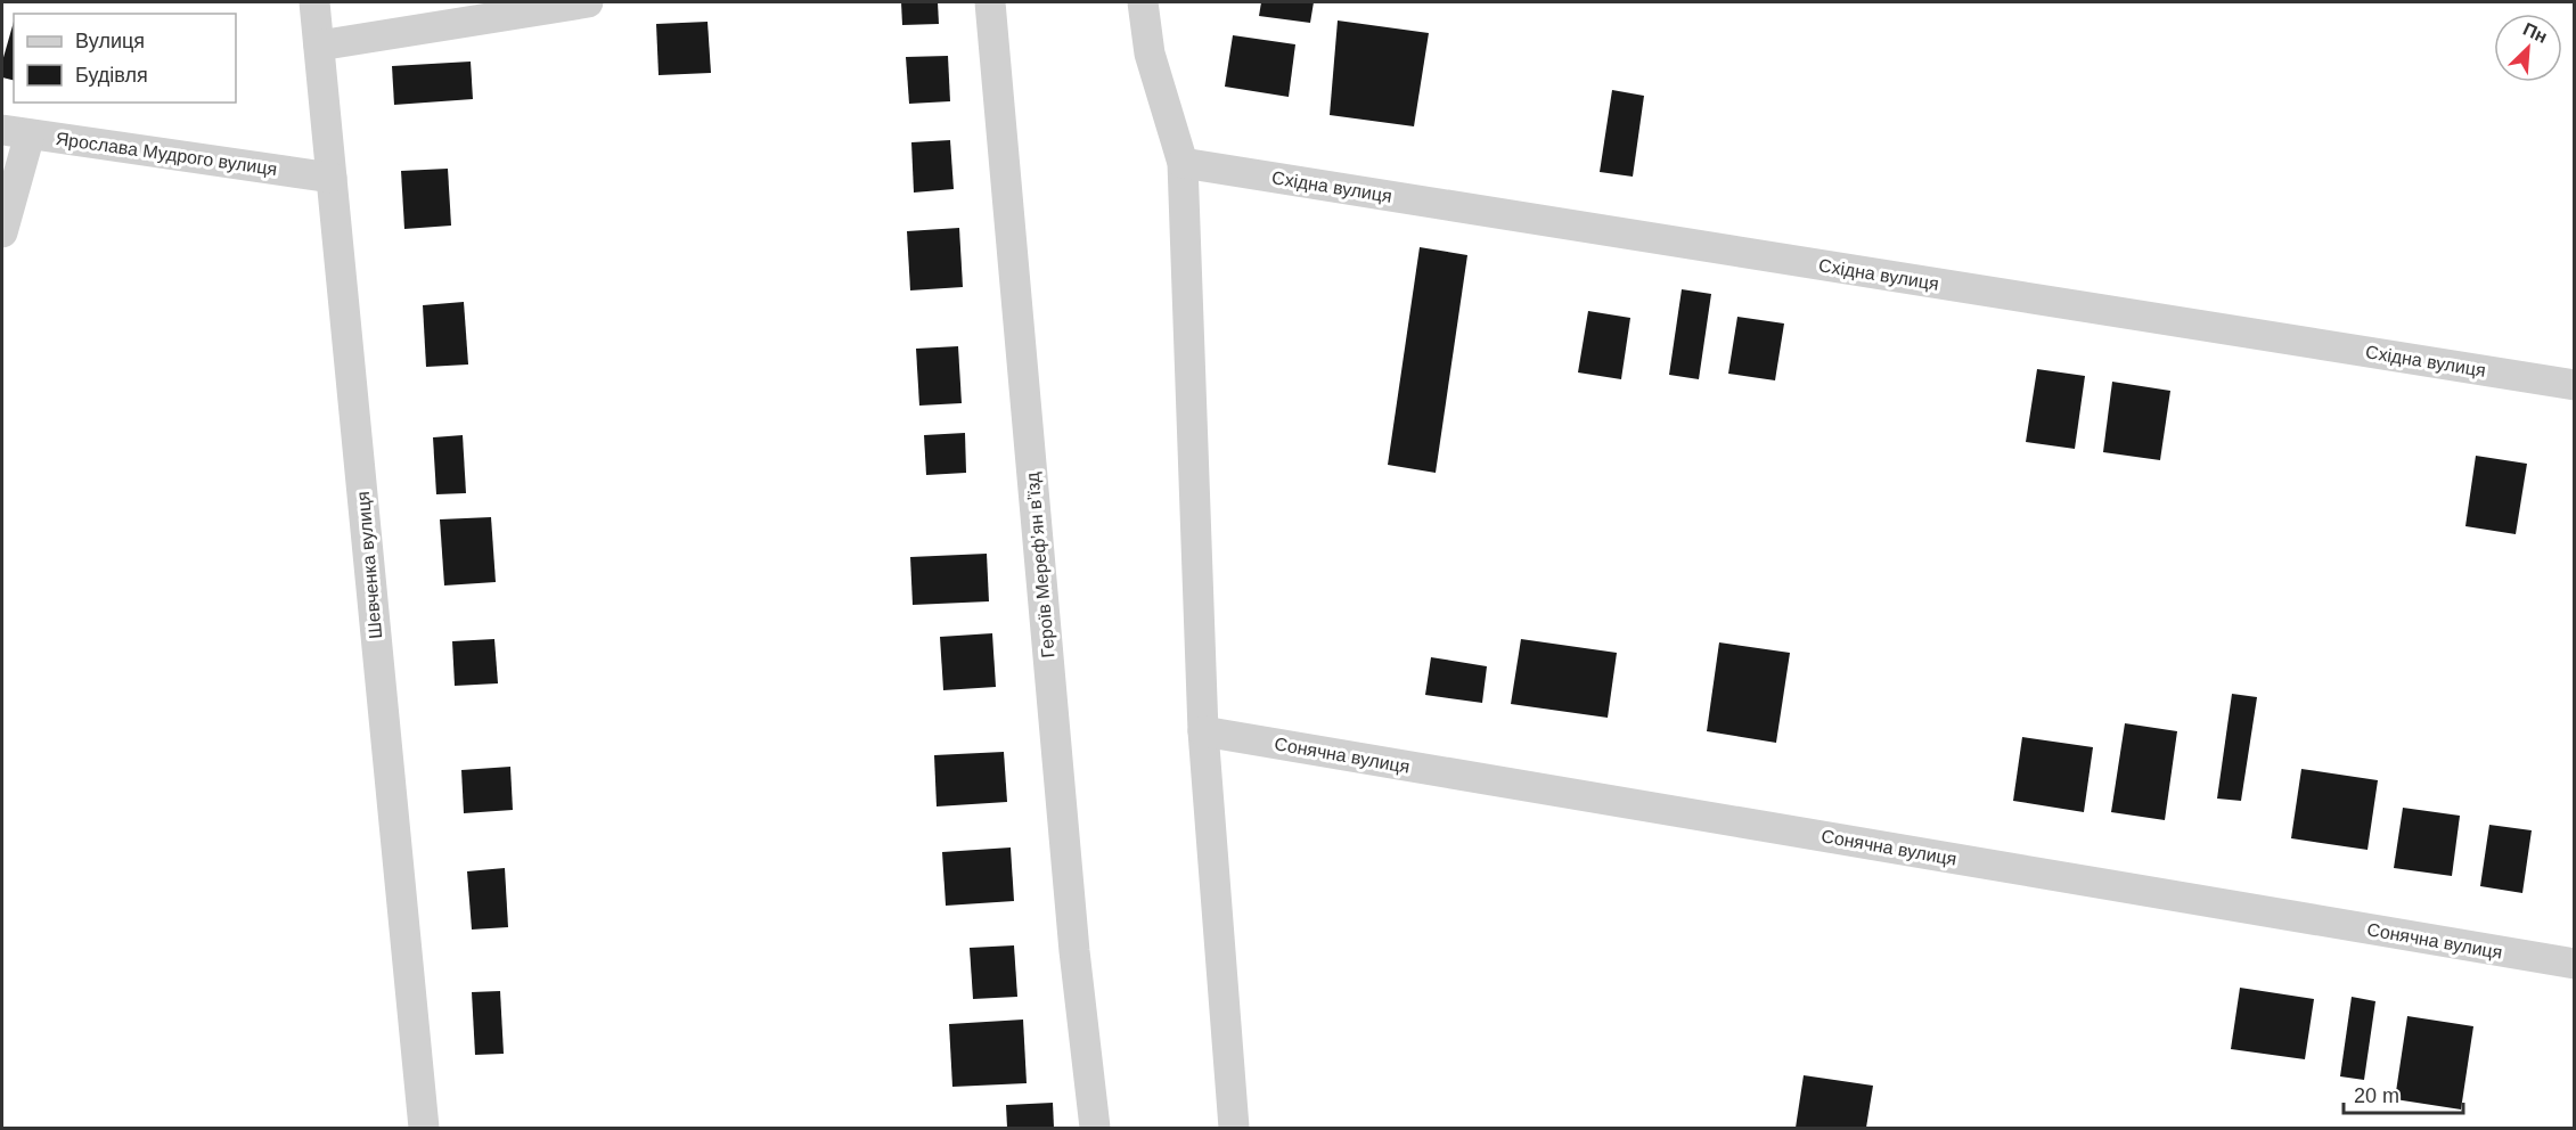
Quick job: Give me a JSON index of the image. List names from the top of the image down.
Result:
{
  "streets": {
    "street": [
      "Ярослава Мудрого вулиця",
      "Східна вулиця",
      "Шевченка вулиця",
      "Героїв Мерефʼян вʼїзд",
      "Сонячна вулиця"
    ]
  },
  "crossings": [
    ["Ярослава Мудрого вулиця", "Шевченка вулиця"]
  ],
  "legend": ["Вулиця", "Будівля"],
  "scale_bar": "20 m",
  "north": "top right"
}
